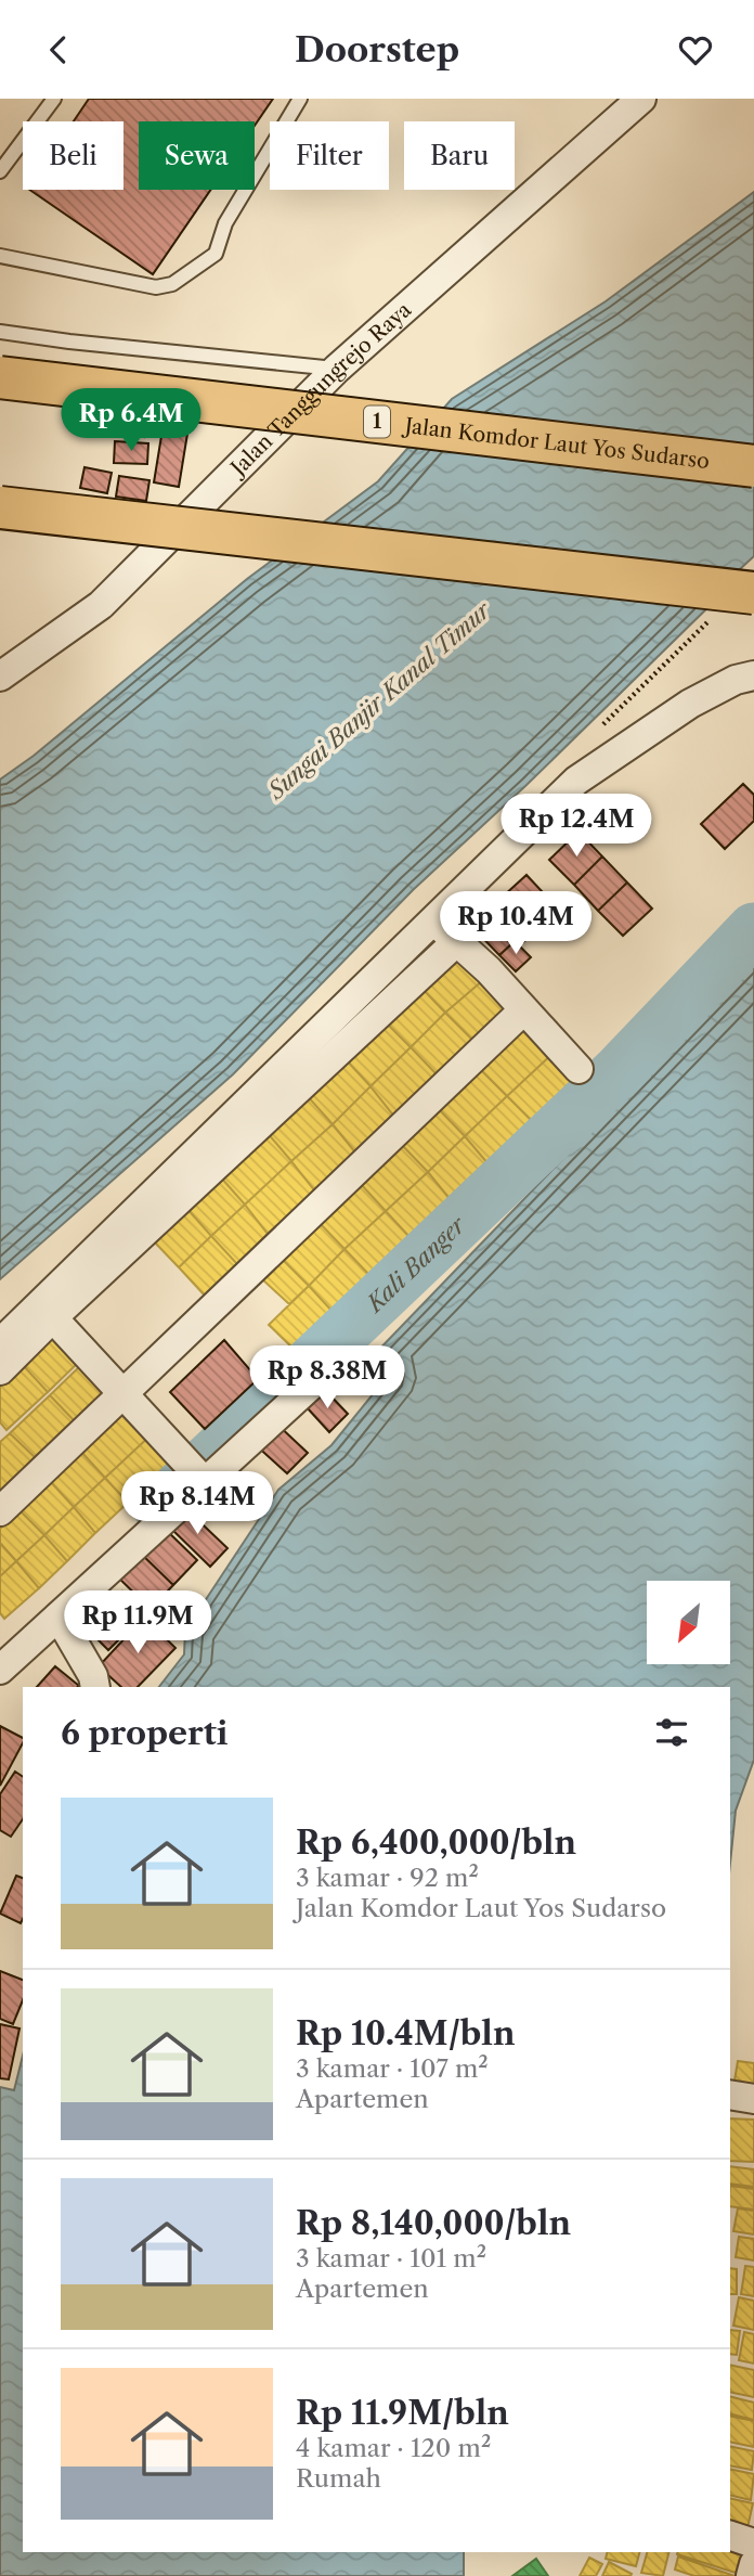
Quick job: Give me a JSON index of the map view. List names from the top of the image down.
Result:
{
  "streets": {
    "highway": ["1", "Jalan Komdor Laut Yos Sudarso"],
    "street": ["Jalan Tanggungrejo Raya"]
  },
  "water": ["Sungai Banjir Kanal Timur", "Kali Banger"],
  "north": "bottom left",
  "page": {
    "header": "Doorstep",
    "chip": [
      "Beli",
      "Sewa",
      "Filter",
      "Baru"
    ],
    "price": [
      "Rp 6.4M",
      "Rp 12.4M",
      "Rp 10.4M",
      "Rp 8.38M",
      "Rp 8.14M",
      "Rp 11.9M"
    ],
    "heading": "6 properti",
    "list": [
      {
        "name": "Rp 6,400,000/bln",
        "note": "3 kamar · 92 m² · Jalan Komdor Laut Yos Sudarso"
      },
      {
        "name": "Rp 10.4M/bln",
        "note": "3 kamar · 107 m² · Apartemen"
      },
      {
        "name": "Rp 8,140,000/bln",
        "note": "3 kamar · 101 m² · Apartemen"
      },
      {
        "name": "Rp 11.9M/bln",
        "note": "4 kamar · 120 m² · Rumah"
      }
    ]
  }
}
